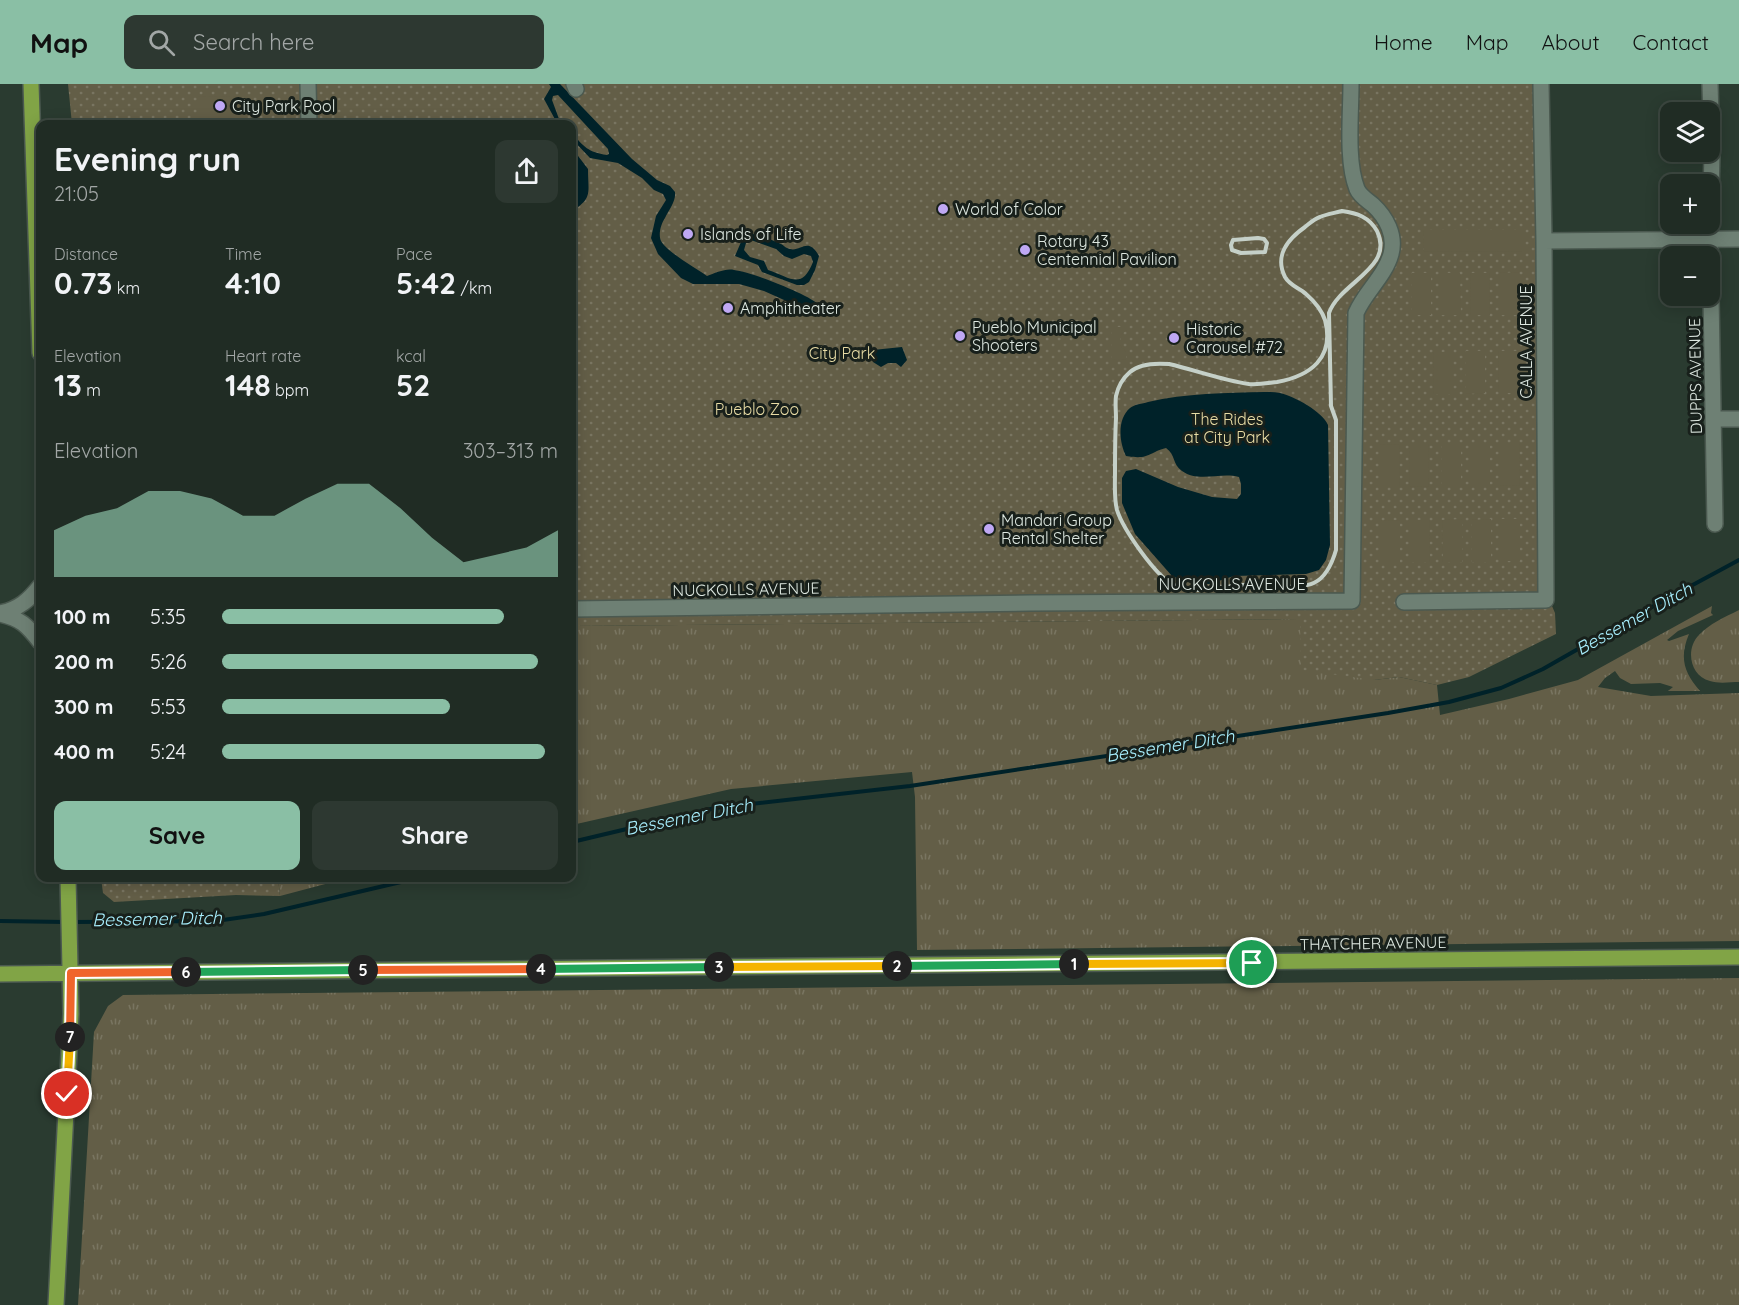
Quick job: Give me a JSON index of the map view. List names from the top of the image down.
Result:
{
  "streets": {
    "main road": ["THATCHER AVENUE"],
    "street": ["CALLA AVENUE", "DUPPS AVENUE", "NUCKOLLS AVENUE"]
  },
  "water": ["Bessemer Ditch"],
  "parks": ["City Park", "Pueblo Zoo", "The Rides at City Park"],
  "places": [
    "City Park Pool",
    "World of Color",
    "Islands of Life",
    "Rotary 43 Centennial Pavilion",
    "Amphitheater",
    "Pueblo Municipal Shooters",
    "Historic Carousel #72",
    "Mandari Group Rental Shelter"
  ],
  "page": {
    "header": "Map",
    "search": "Search here",
    "nav": [
      "Home",
      "Map",
      "About",
      "Contact"
    ],
    "map_buttons": ["+", "−"],
    "heading": ["Evening run", "21:05"],
    "stats": [
      ["Distance", "0.73 km"],
      ["Time", "4:10"],
      ["Pace", "5:42 /km"],
      ["Elevation", "13 m"],
      ["Heart rate", "148 bpm"],
      ["kcal", "52"]
    ],
    "chart": ["Elevation", "303–313 m"],
    "list": [
      {
        "name": "100 m",
        "note": "5:35"
      },
      {
        "name": "200 m",
        "note": "5:26"
      },
      {
        "name": "300 m",
        "note": "5:53"
      },
      {
        "name": "400 m",
        "note": "5:24"
      }
    ],
    "buttons": ["Save", "Share"],
    "pins": [
      "1",
      "2",
      "3",
      "4",
      "5",
      "6",
      "7"
    ]
  }
}
